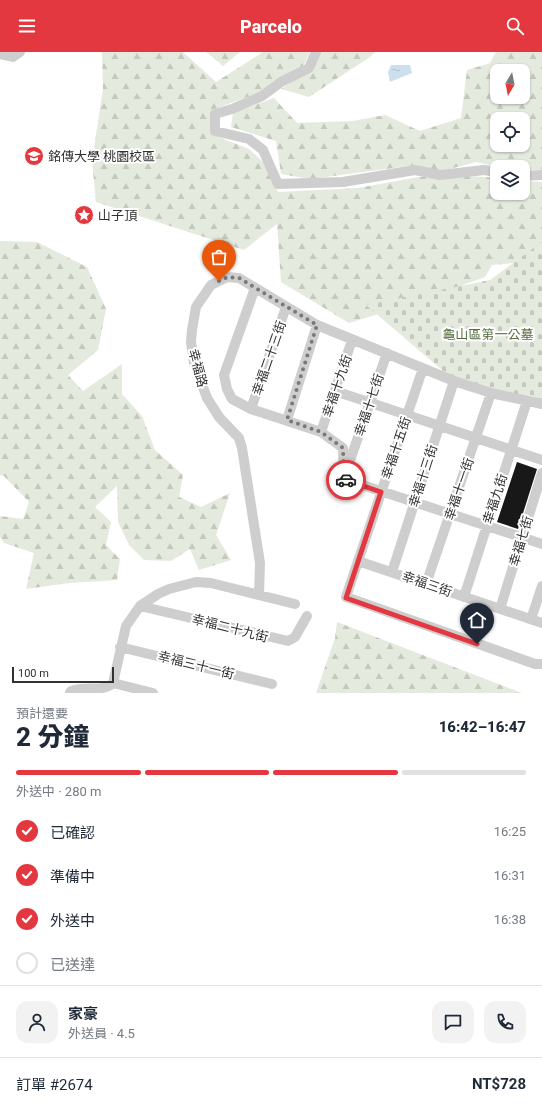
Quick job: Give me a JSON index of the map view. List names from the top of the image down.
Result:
{
  "streets": {
    "street": [
      "幸福二十三街",
      "幸福路",
      "幸福十九街",
      "幸福十七街",
      "幸福十五街",
      "幸福十三街",
      "幸福十一街",
      "幸福九街",
      "幸福七街",
      "幸福三街",
      "幸福二十九街",
      "幸福三十一街"
    ]
  },
  "crossings": [
    ["幸福二十三街", "幸福路"],
    ["幸福路", "幸福十九街"],
    ["幸福路", "幸福十七街"],
    ["幸福路", "幸福十五街"],
    ["幸福路", "幸福十三街"],
    ["幸福路", "幸福十一街"],
    ["幸福路", "幸福九街"],
    ["幸福十五街", "幸福三街"],
    ["幸福十三街", "幸福三街"],
    ["幸福十一街", "幸福三街"],
    ["幸福九街", "幸福三街"],
    ["幸福七街", "幸福三街"]
  ],
  "parks": ["龜山區第一公墓"],
  "places": {
    "school or university": ["銘傳大學 桃園校區"],
    "place": ["山子頂"]
  },
  "scale_bar": "100 m",
  "north": "bottom",
  "page": {
    "header": "Parcelo",
    "scale": "100 m",
    "heading": ["2 分鐘", "預計還要", "16:42–16:47"],
    "panel": [
      "家豪",
      "外送員 · 4.5",
      "訂單 #2674",
      "NT$728"
    ],
    "bar": "外送中 · 280 m",
    "list": [
      ["已確認", "16:25"],
      ["準備中", "16:31"],
      ["外送中", "16:38"],
      "已送達"
    ]
  }
}
